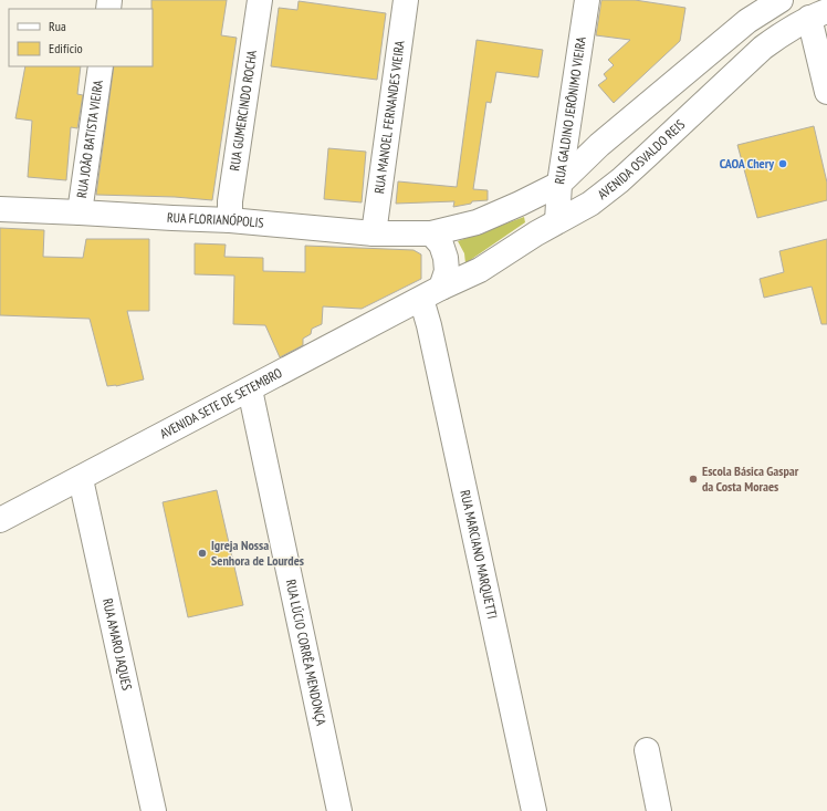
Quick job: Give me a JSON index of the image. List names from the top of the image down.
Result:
{
  "streets": {
    "street": [
      "RUA GUMERCINDO ROCHA",
      "RUA GALDINO JERÔNIMO VIEIRA",
      "RUA MANOEL FERNANDES VIEIRA",
      "RUA JOÃO BATISTA VIEIRA",
      "AVENIDA OSVALDO REIS",
      "RUA FLORIANÓPOLIS",
      "AVENIDA SETE DE SETEMBRO",
      "RUA MARCIANO MARQUETTI",
      "RUA AMARO JAQUES",
      "RUA LÚCIO CORRÊA MENDONÇA"
    ]
  },
  "crossings": [
    ["RUA GUMERCINDO ROCHA", "RUA FLORIANÓPOLIS"],
    ["RUA GALDINO JERÔNIMO VIEIRA", "AVENIDA OSVALDO REIS"],
    ["RUA MANOEL FERNANDES VIEIRA", "RUA FLORIANÓPOLIS"],
    ["RUA JOÃO BATISTA VIEIRA", "RUA FLORIANÓPOLIS"],
    ["AVENIDA OSVALDO REIS", "AVENIDA SETE DE SETEMBRO"],
    ["AVENIDA OSVALDO REIS", "RUA MARCIANO MARQUETTI"],
    ["AVENIDA SETE DE SETEMBRO", "RUA MARCIANO MARQUETTI"],
    ["AVENIDA SETE DE SETEMBRO", "RUA AMARO JAQUES"],
    ["AVENIDA SETE DE SETEMBRO", "RUA LÚCIO CORRÊA MENDONÇA"]
  ],
  "places": ["CAOA Chery", "Escola Básica Gaspar da Costa Moraes", "Igreja Nossa Senhora de Lourdes"],
  "legend": ["Rua", "Edifício"]
}
